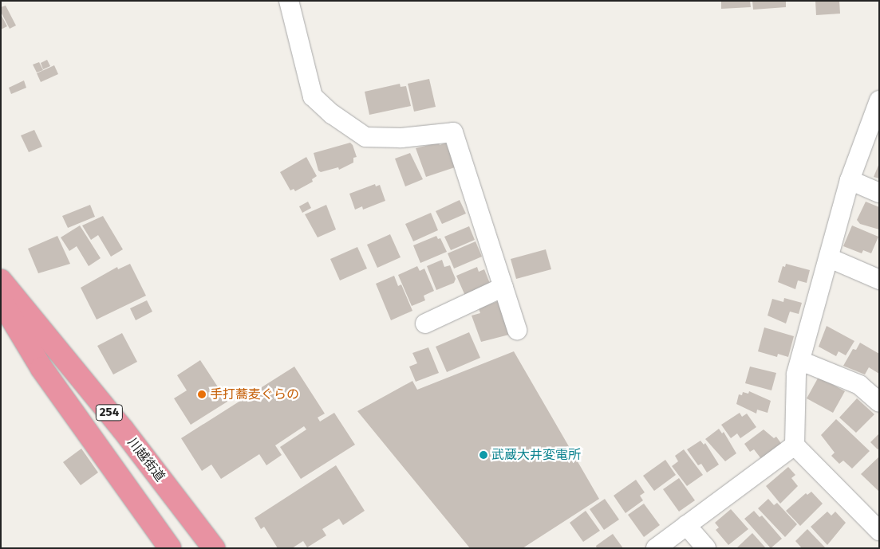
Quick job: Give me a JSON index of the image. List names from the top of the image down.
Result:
{
  "streets": {
    "highway": ["254", "川越街道"]
  },
  "places": ["手打蕎麦ぐらの", "武蔵大井変電所"]
}
